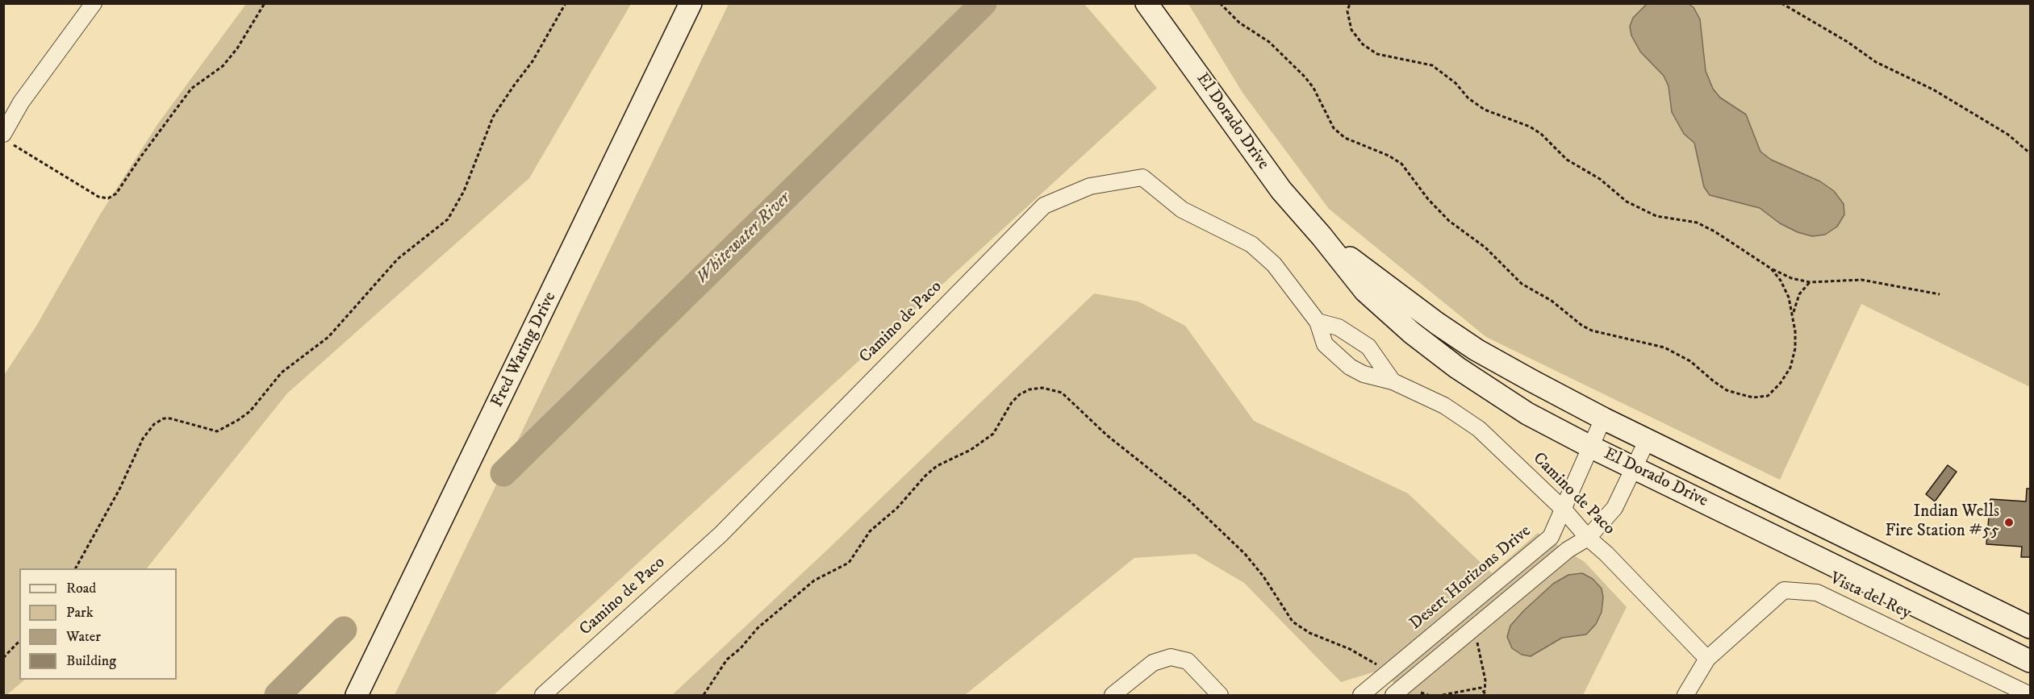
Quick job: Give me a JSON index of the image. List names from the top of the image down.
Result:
{
  "streets": {
    "main road": ["El Dorado Drive", "Fred Waring Drive"],
    "street": ["Camino de Paco", "Desert Horizons Drive", "Vista del Rey"]
  },
  "crossings": [
    ["El Dorado Drive", "Desert Horizons Drive"],
    ["Camino de Paco", "Desert Horizons Drive"],
    ["Camino de Paco", "Vista del Rey"]
  ],
  "water": ["Whitewater River"],
  "places": ["Indian Wells Fire Station #55"],
  "legend": [
    "Road",
    "Park",
    "Water",
    "Building"
  ]
}
